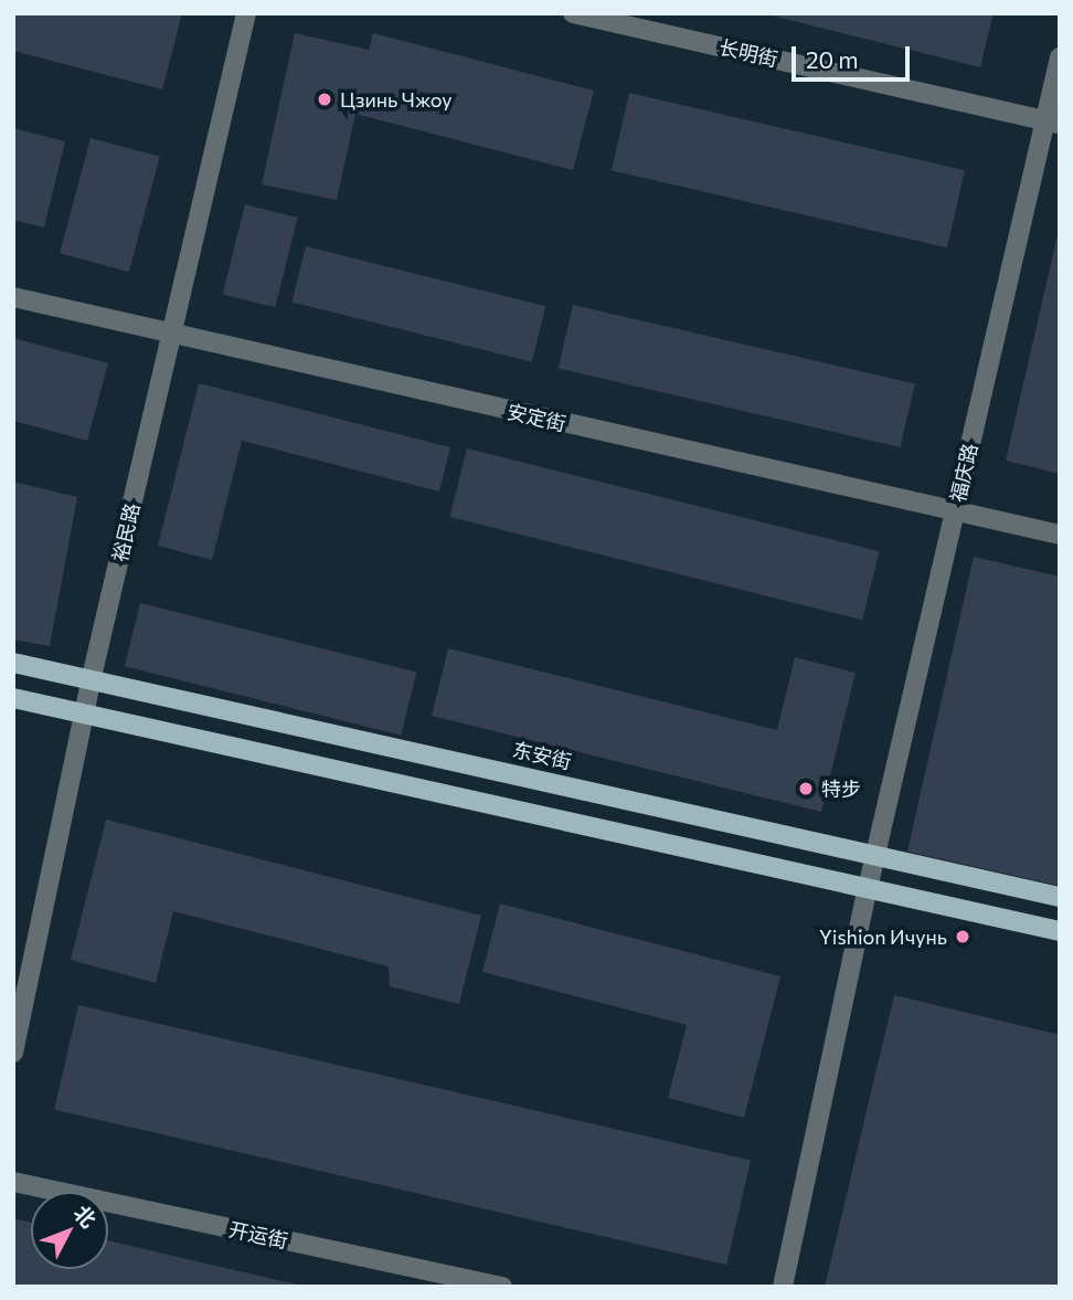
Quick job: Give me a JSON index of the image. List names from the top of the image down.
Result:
{
  "streets": {
    "main road": ["东安街"],
    "street": [
      "长明街",
      "安定街",
      "福庆路",
      "裕民路",
      "开运街"
    ]
  },
  "crossings": [
    ["长明街", "福庆路"],
    ["安定街", "福庆路"],
    ["安定街", "裕民路"],
    ["福庆路", "东安街"],
    ["裕民路", "东安街"]
  ],
  "places": ["Цзинь Чжоу", "特步", "Yishion Ичунь"],
  "scale_bar": "20 m",
  "north": "top right"
}
